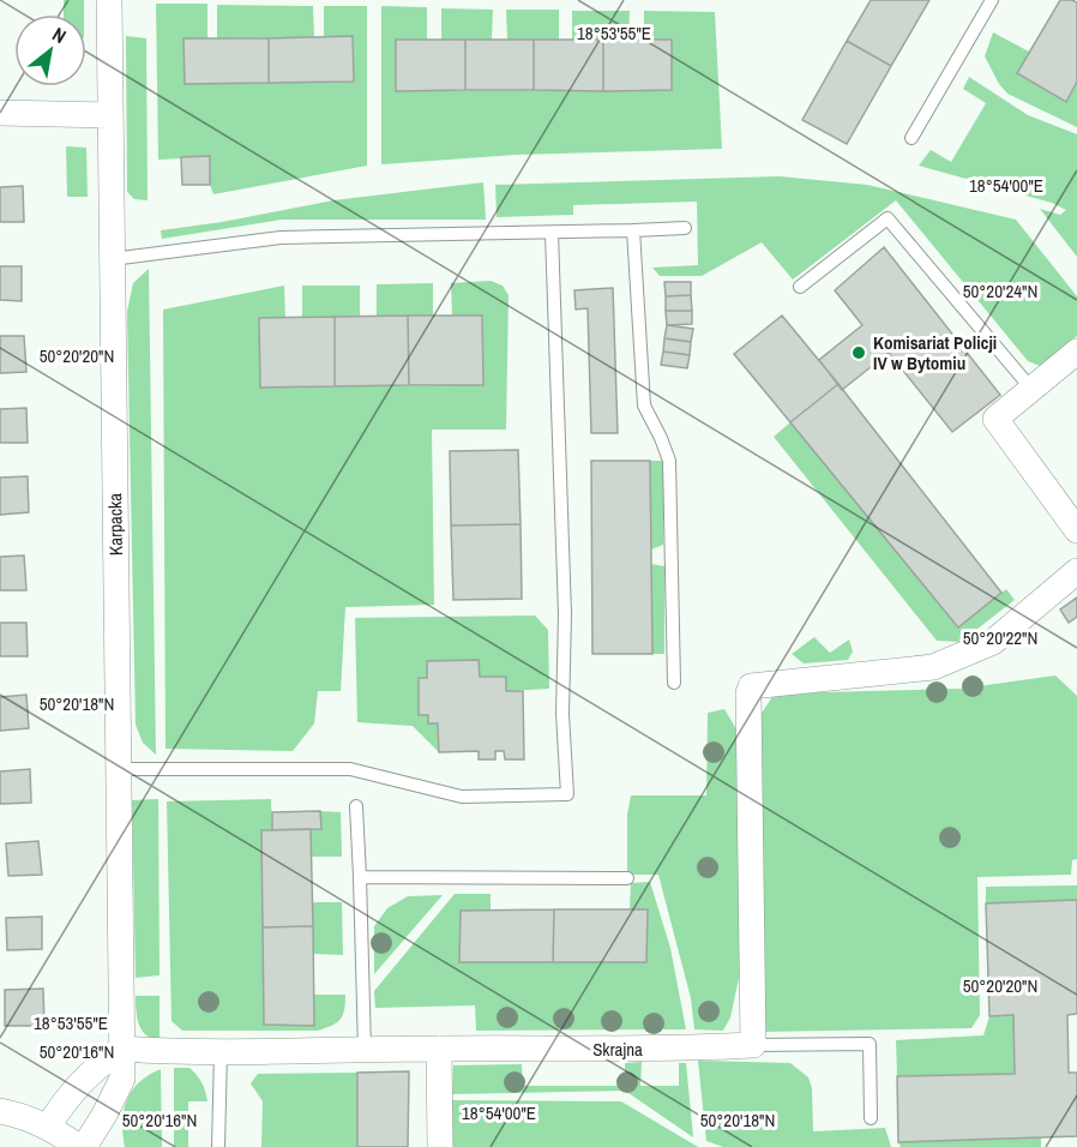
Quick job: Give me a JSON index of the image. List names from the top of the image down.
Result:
{
  "streets": {
    "street": ["Karpacka", "Skrajna"]
  },
  "crossings": [
    ["Karpacka", "Skrajna"]
  ],
  "places": ["Komisariat Policji IV w Bytomiu"],
  "north": "top right",
  "coordinates": [
    "18°53'55\"E",
    "18°54'00\"E",
    "50°20'24\"N",
    "50°20'20\"N",
    "50°20'22\"N",
    "50°20'18\"N",
    "50°20'16\"N"
  ]
}
